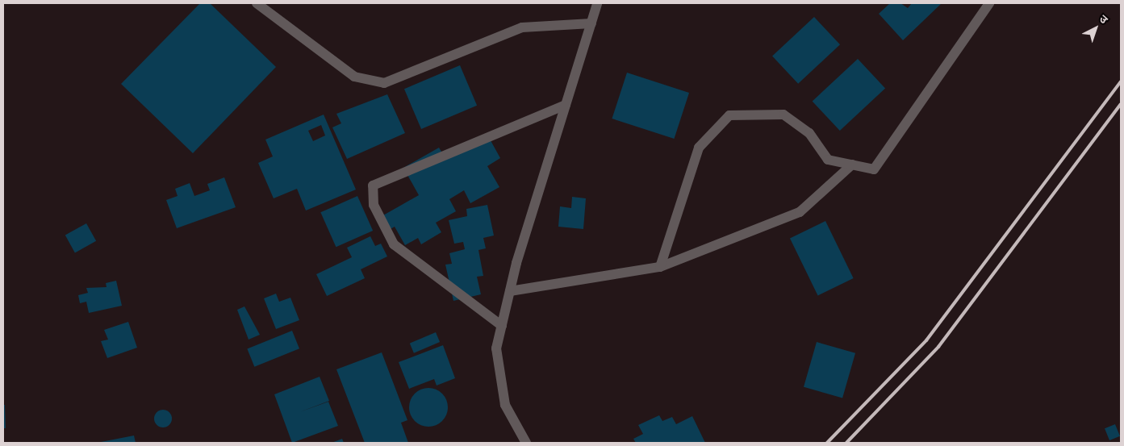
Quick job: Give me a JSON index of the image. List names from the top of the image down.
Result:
{
  "north": "top right"
}
